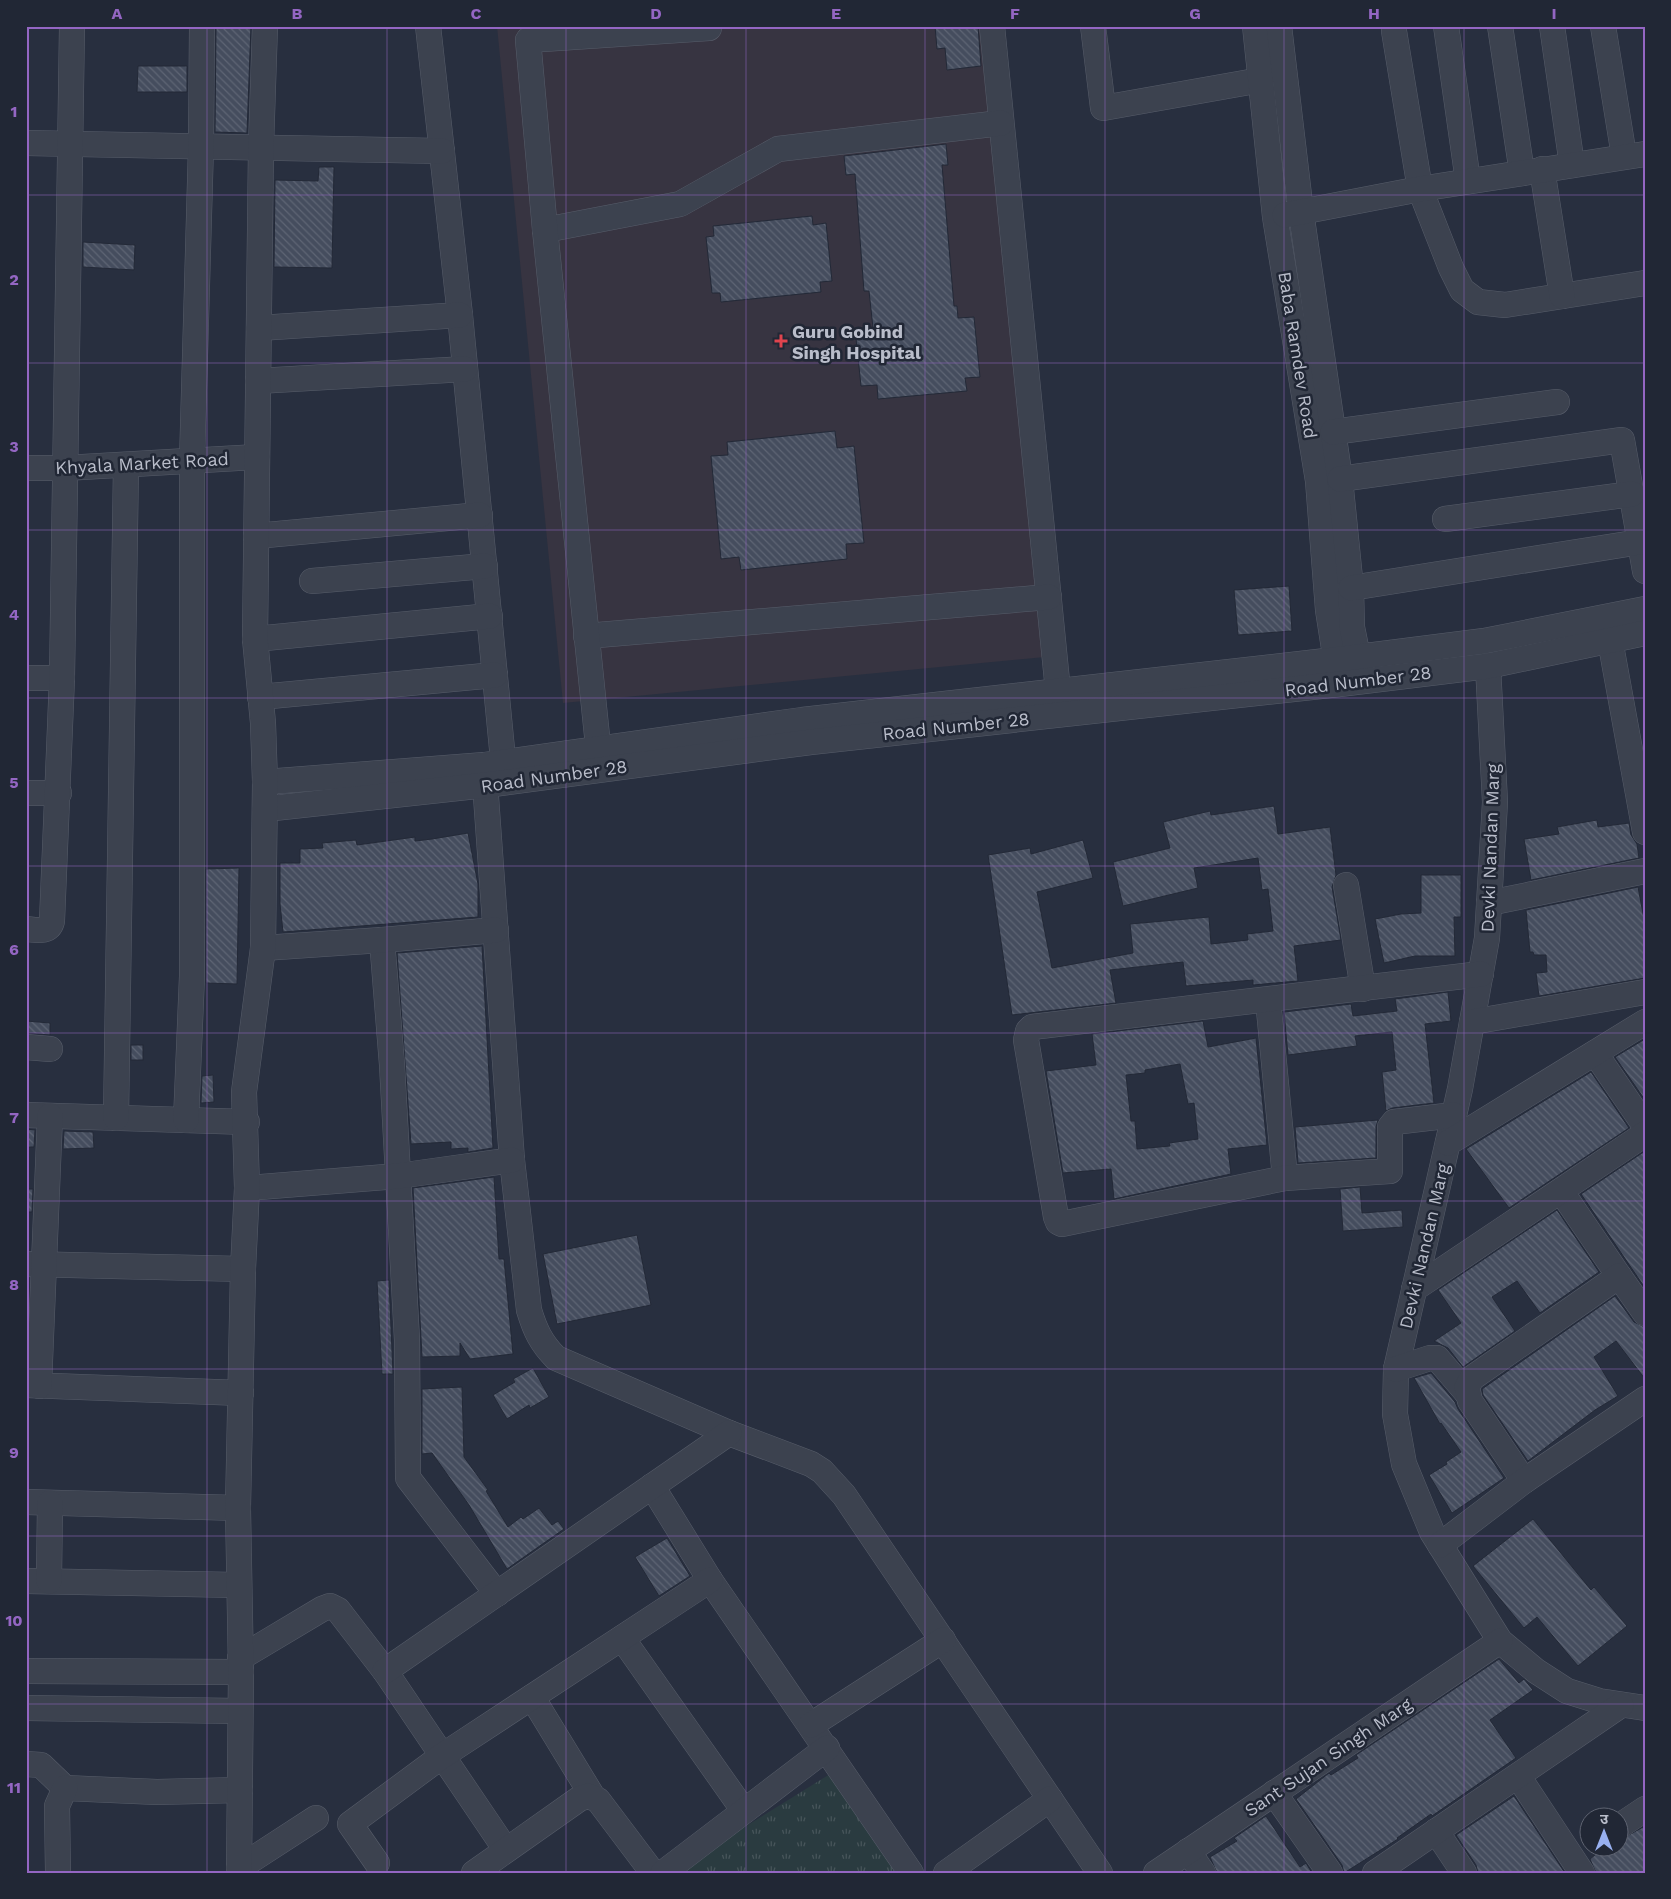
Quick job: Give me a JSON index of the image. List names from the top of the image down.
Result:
{
  "streets": {
    "street": [
      "Baba Ramdev Road",
      "Khyala Market Road",
      "Road Number 28",
      "Devki Nandan Marg",
      "Sant Sujan Singh Marg"
    ]
  },
  "crossings": [
    ["Baba Ramdev Road", "Road Number 28"],
    ["Road Number 28", "Devki Nandan Marg"],
    ["Devki Nandan Marg", "Sant Sujan Singh Marg"]
  ],
  "places": {
    "health": ["Guru Gobind Singh Hospital"]
  },
  "north": "top",
  "grid": {
    "columns": [
      "A",
      "B",
      "C",
      "D",
      "E",
      "F",
      "G",
      "H",
      "I"
    ],
    "rows": [
      "1",
      "2",
      "3",
      "4",
      "5",
      "6",
      "7",
      "8",
      "9",
      "10",
      "11"
    ]
  }
}
